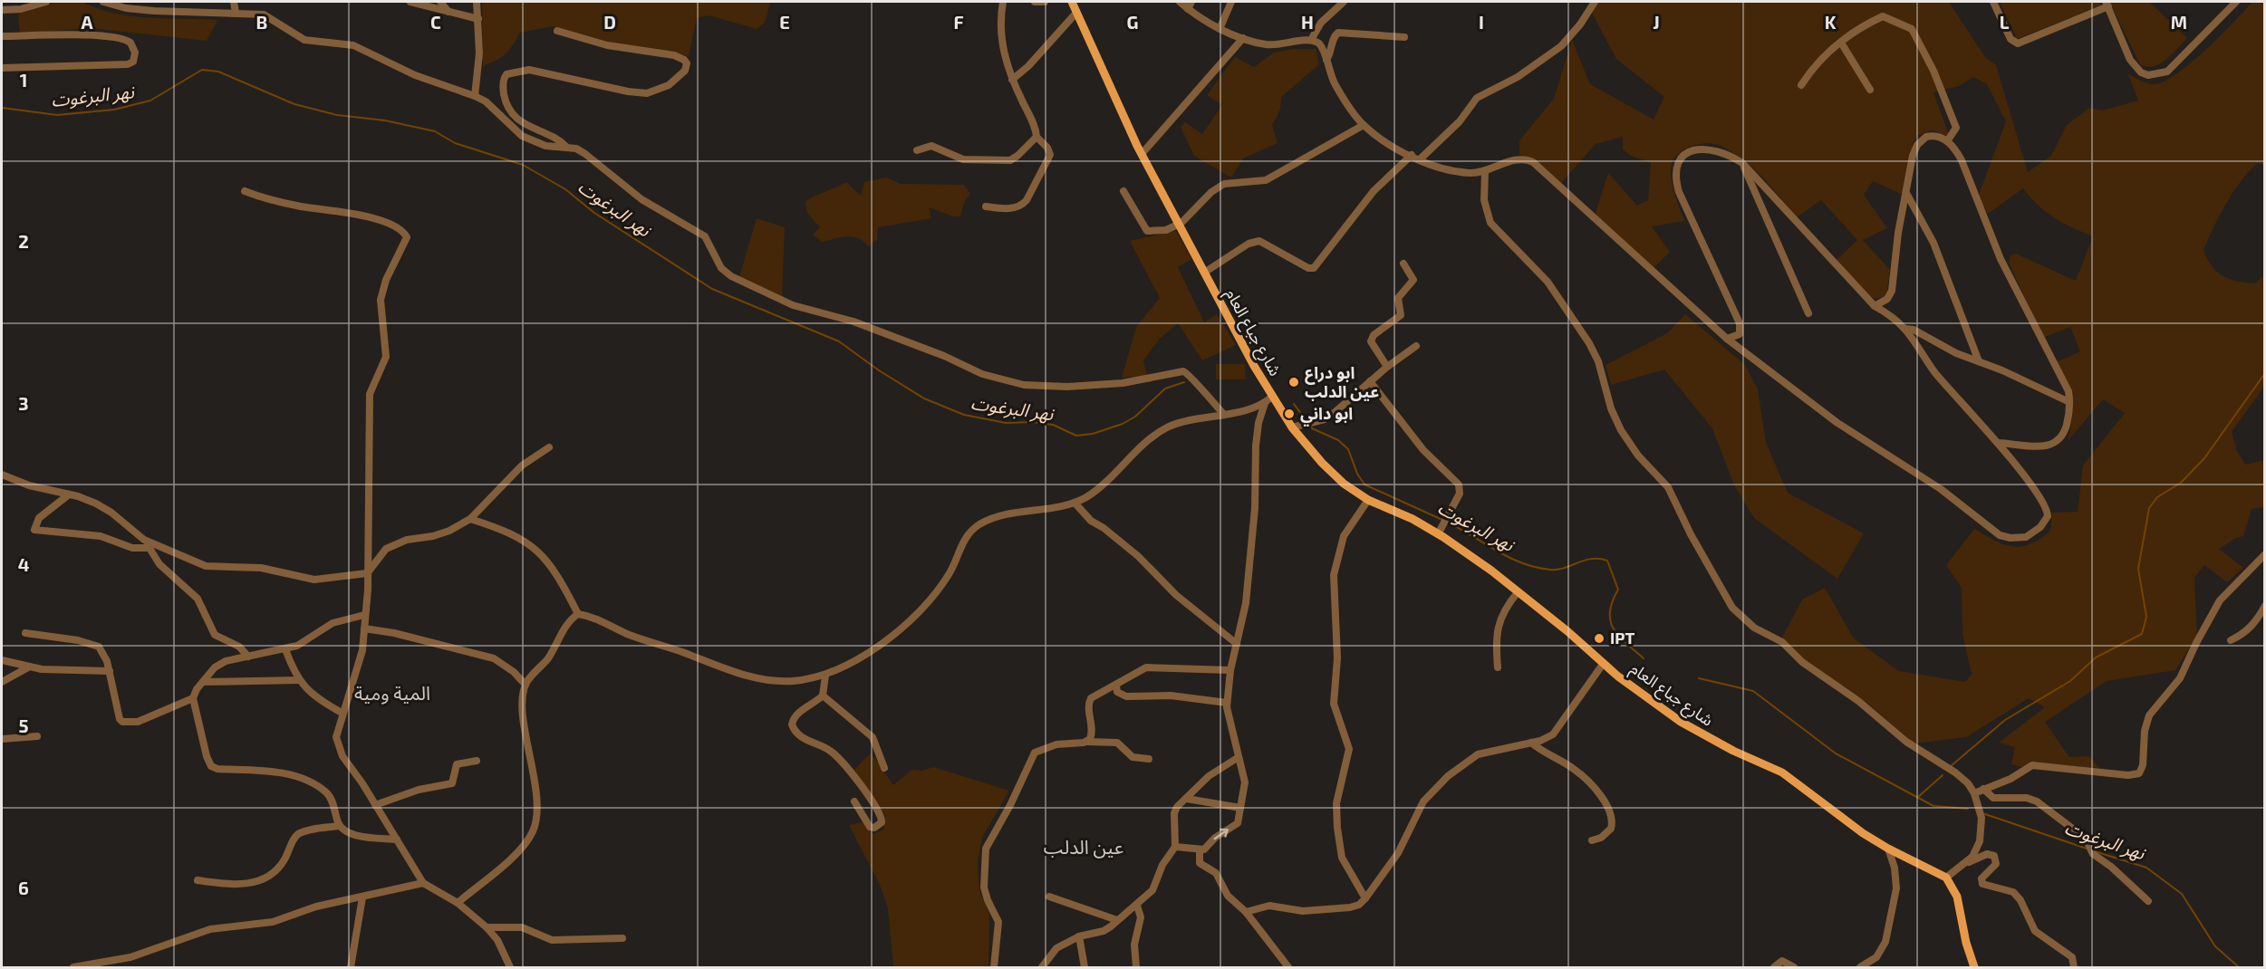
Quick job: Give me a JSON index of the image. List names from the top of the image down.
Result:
{
  "streets": {
    "main road": ["شارع جباع العام"]
  },
  "districts": ["المية ومية", "عين الدلب"],
  "water": ["نهر البرغوت"],
  "places": ["ابو دراع عين الدلب", "ابو داني", "IPT"],
  "grid": {
    "columns": [
      "A",
      "B",
      "C",
      "D",
      "E",
      "F",
      "G",
      "H",
      "I",
      "J",
      "K",
      "L",
      "M"
    ],
    "rows": [
      "1",
      "2",
      "3",
      "4",
      "5",
      "6"
    ]
  }
}
